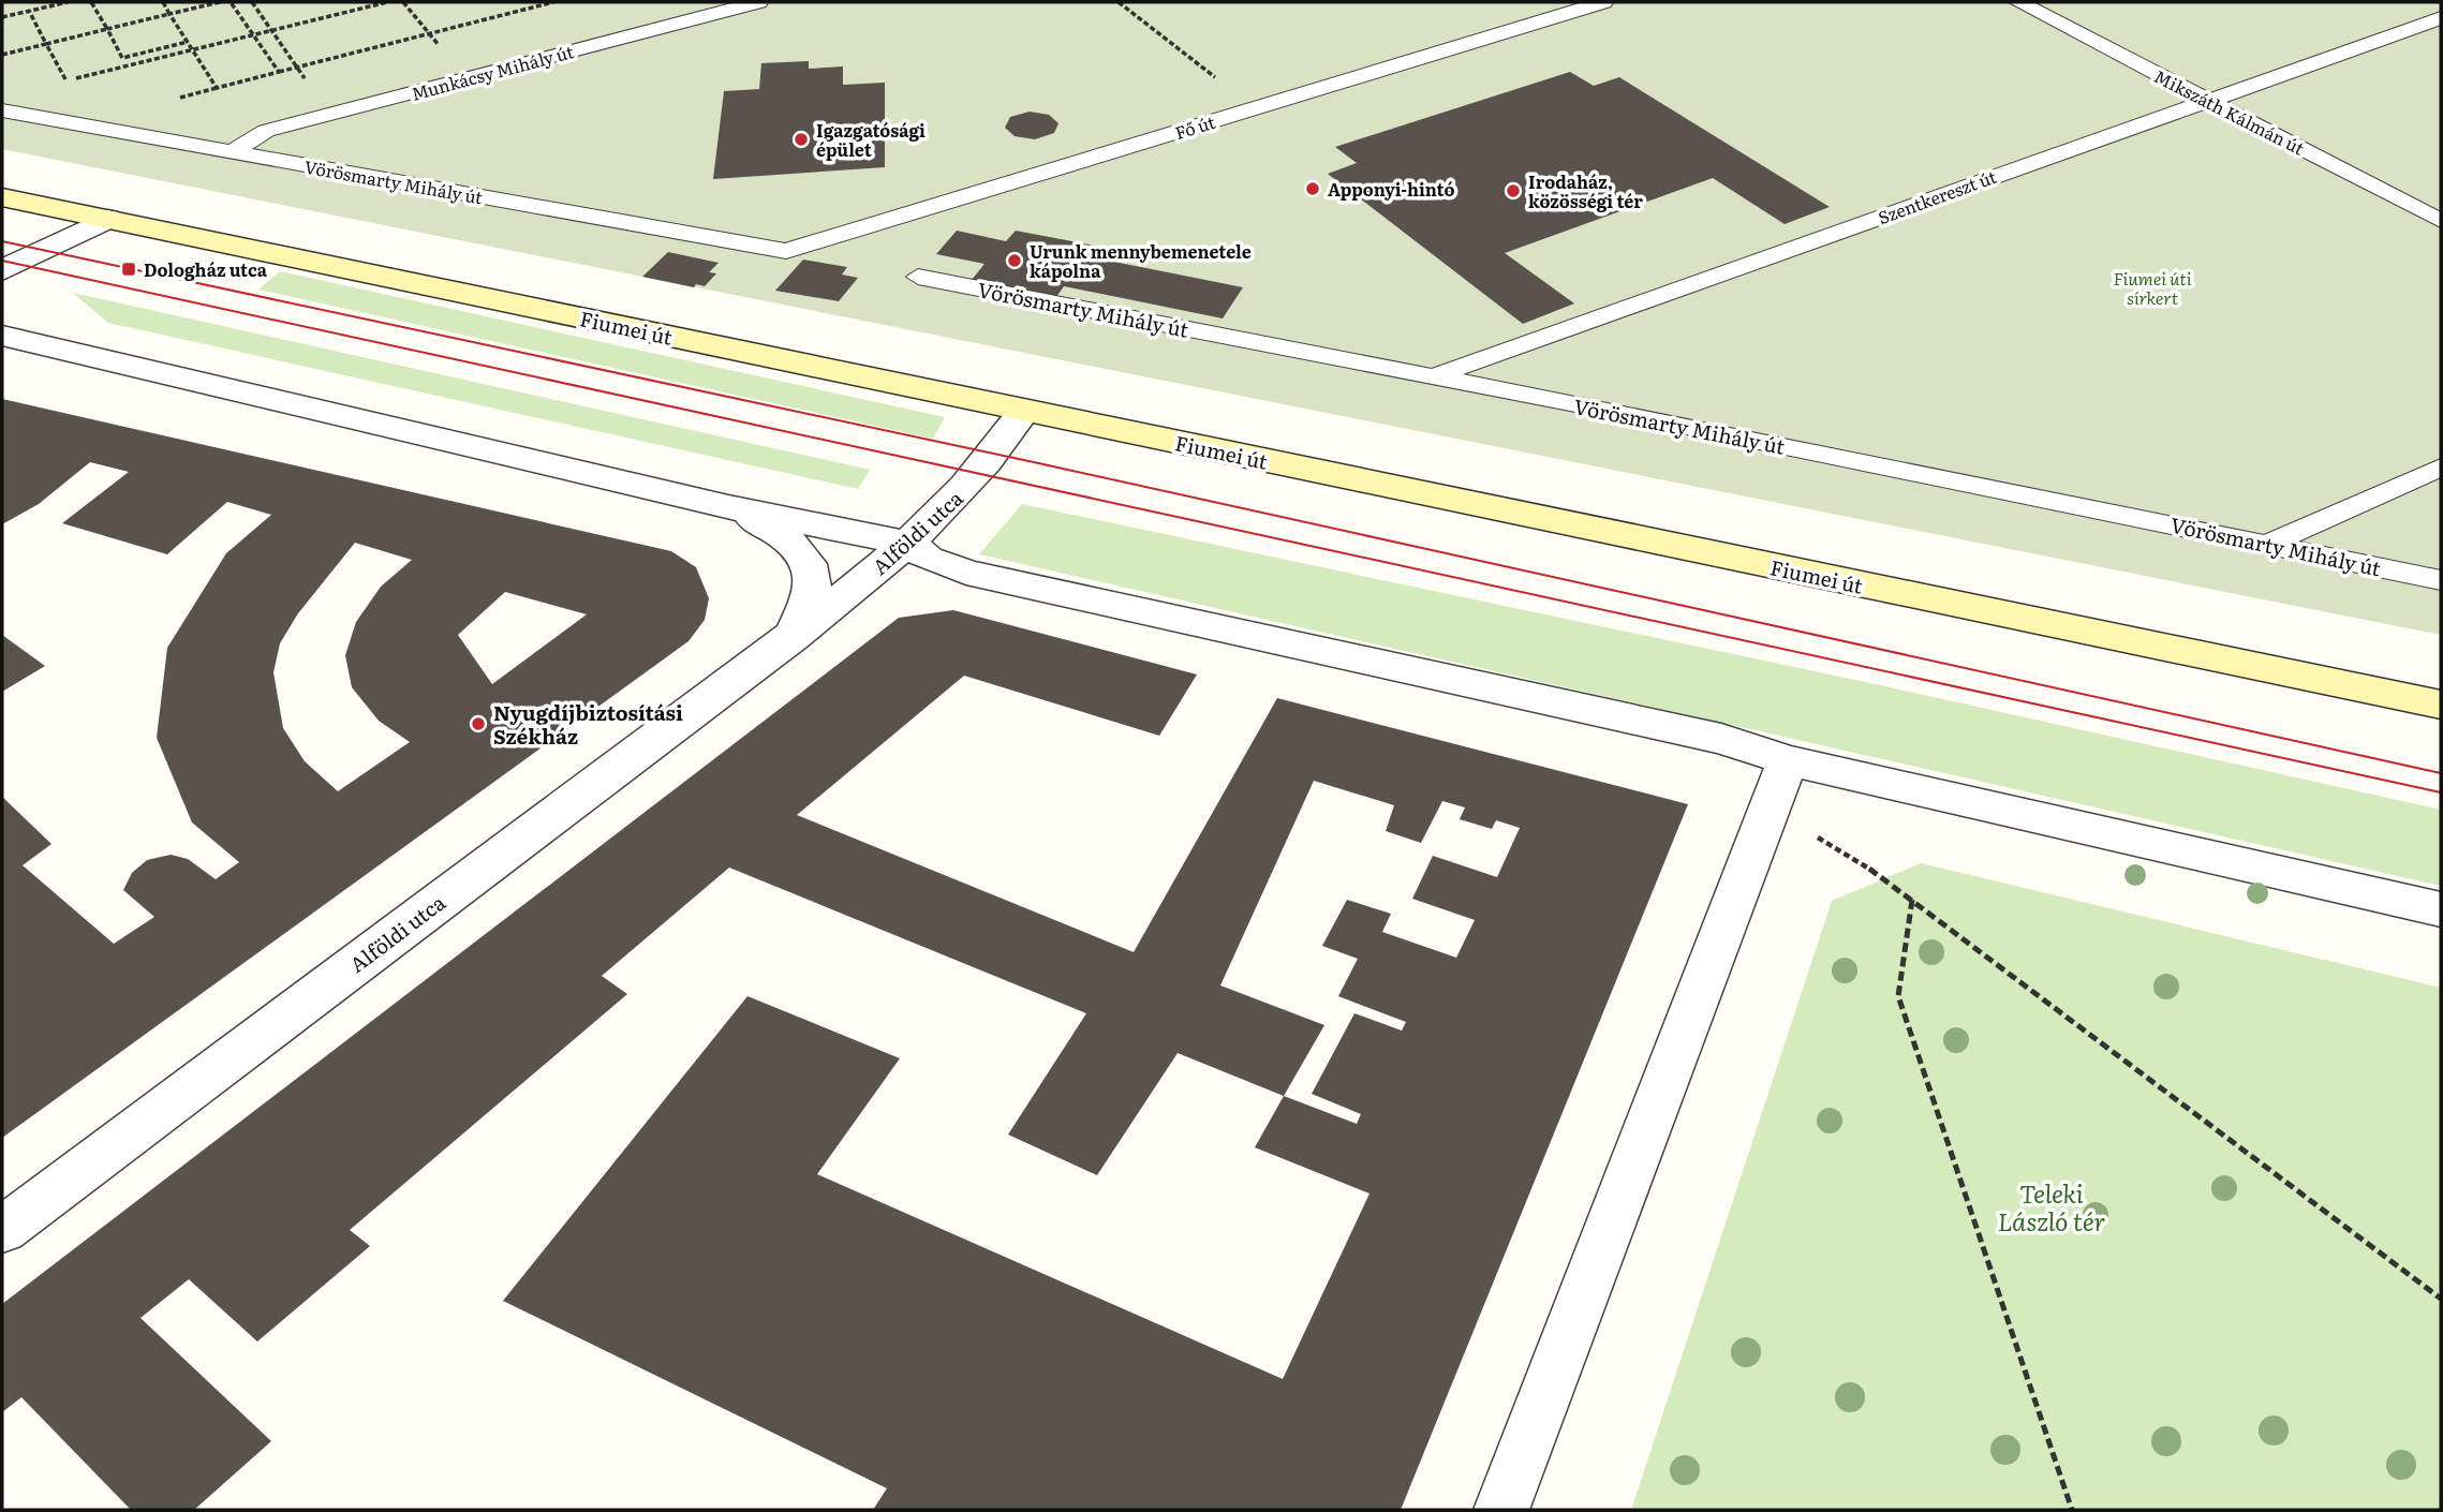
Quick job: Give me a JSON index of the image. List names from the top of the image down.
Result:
{
  "streets": {
    "main road": ["Fiumei út"],
    "street": ["Alföldi utca"],
    "lane": [
      "Munkácsy Mihály út",
      "Mikszáth Kálmán út",
      "Fő út",
      "Vörösmarty Mihály út",
      "Szentkereszt út"
    ]
  },
  "crossings": [
    ["Munkácsy Mihály út", "Vörösmarty Mihály út"],
    ["Mikszáth Kálmán út", "Szentkereszt út"],
    ["Fő út", "Vörösmarty Mihály út"],
    ["Vörösmarty Mihály út", "Szentkereszt út"],
    ["Fiumei út", "Alföldi utca"]
  ],
  "parks": ["Fiumei úti sírkert", "Teleki László tér"],
  "places": {
    "other": [
      "Igazgatósági épület",
      "Apponyi-hintó",
      "Irodaház, közösségi tér",
      "Urunk mennybemenetele kápolna",
      "Nyugdíjbiztosítási Székház"
    ],
    "transit": ["Dologház utca"]
  }
}
